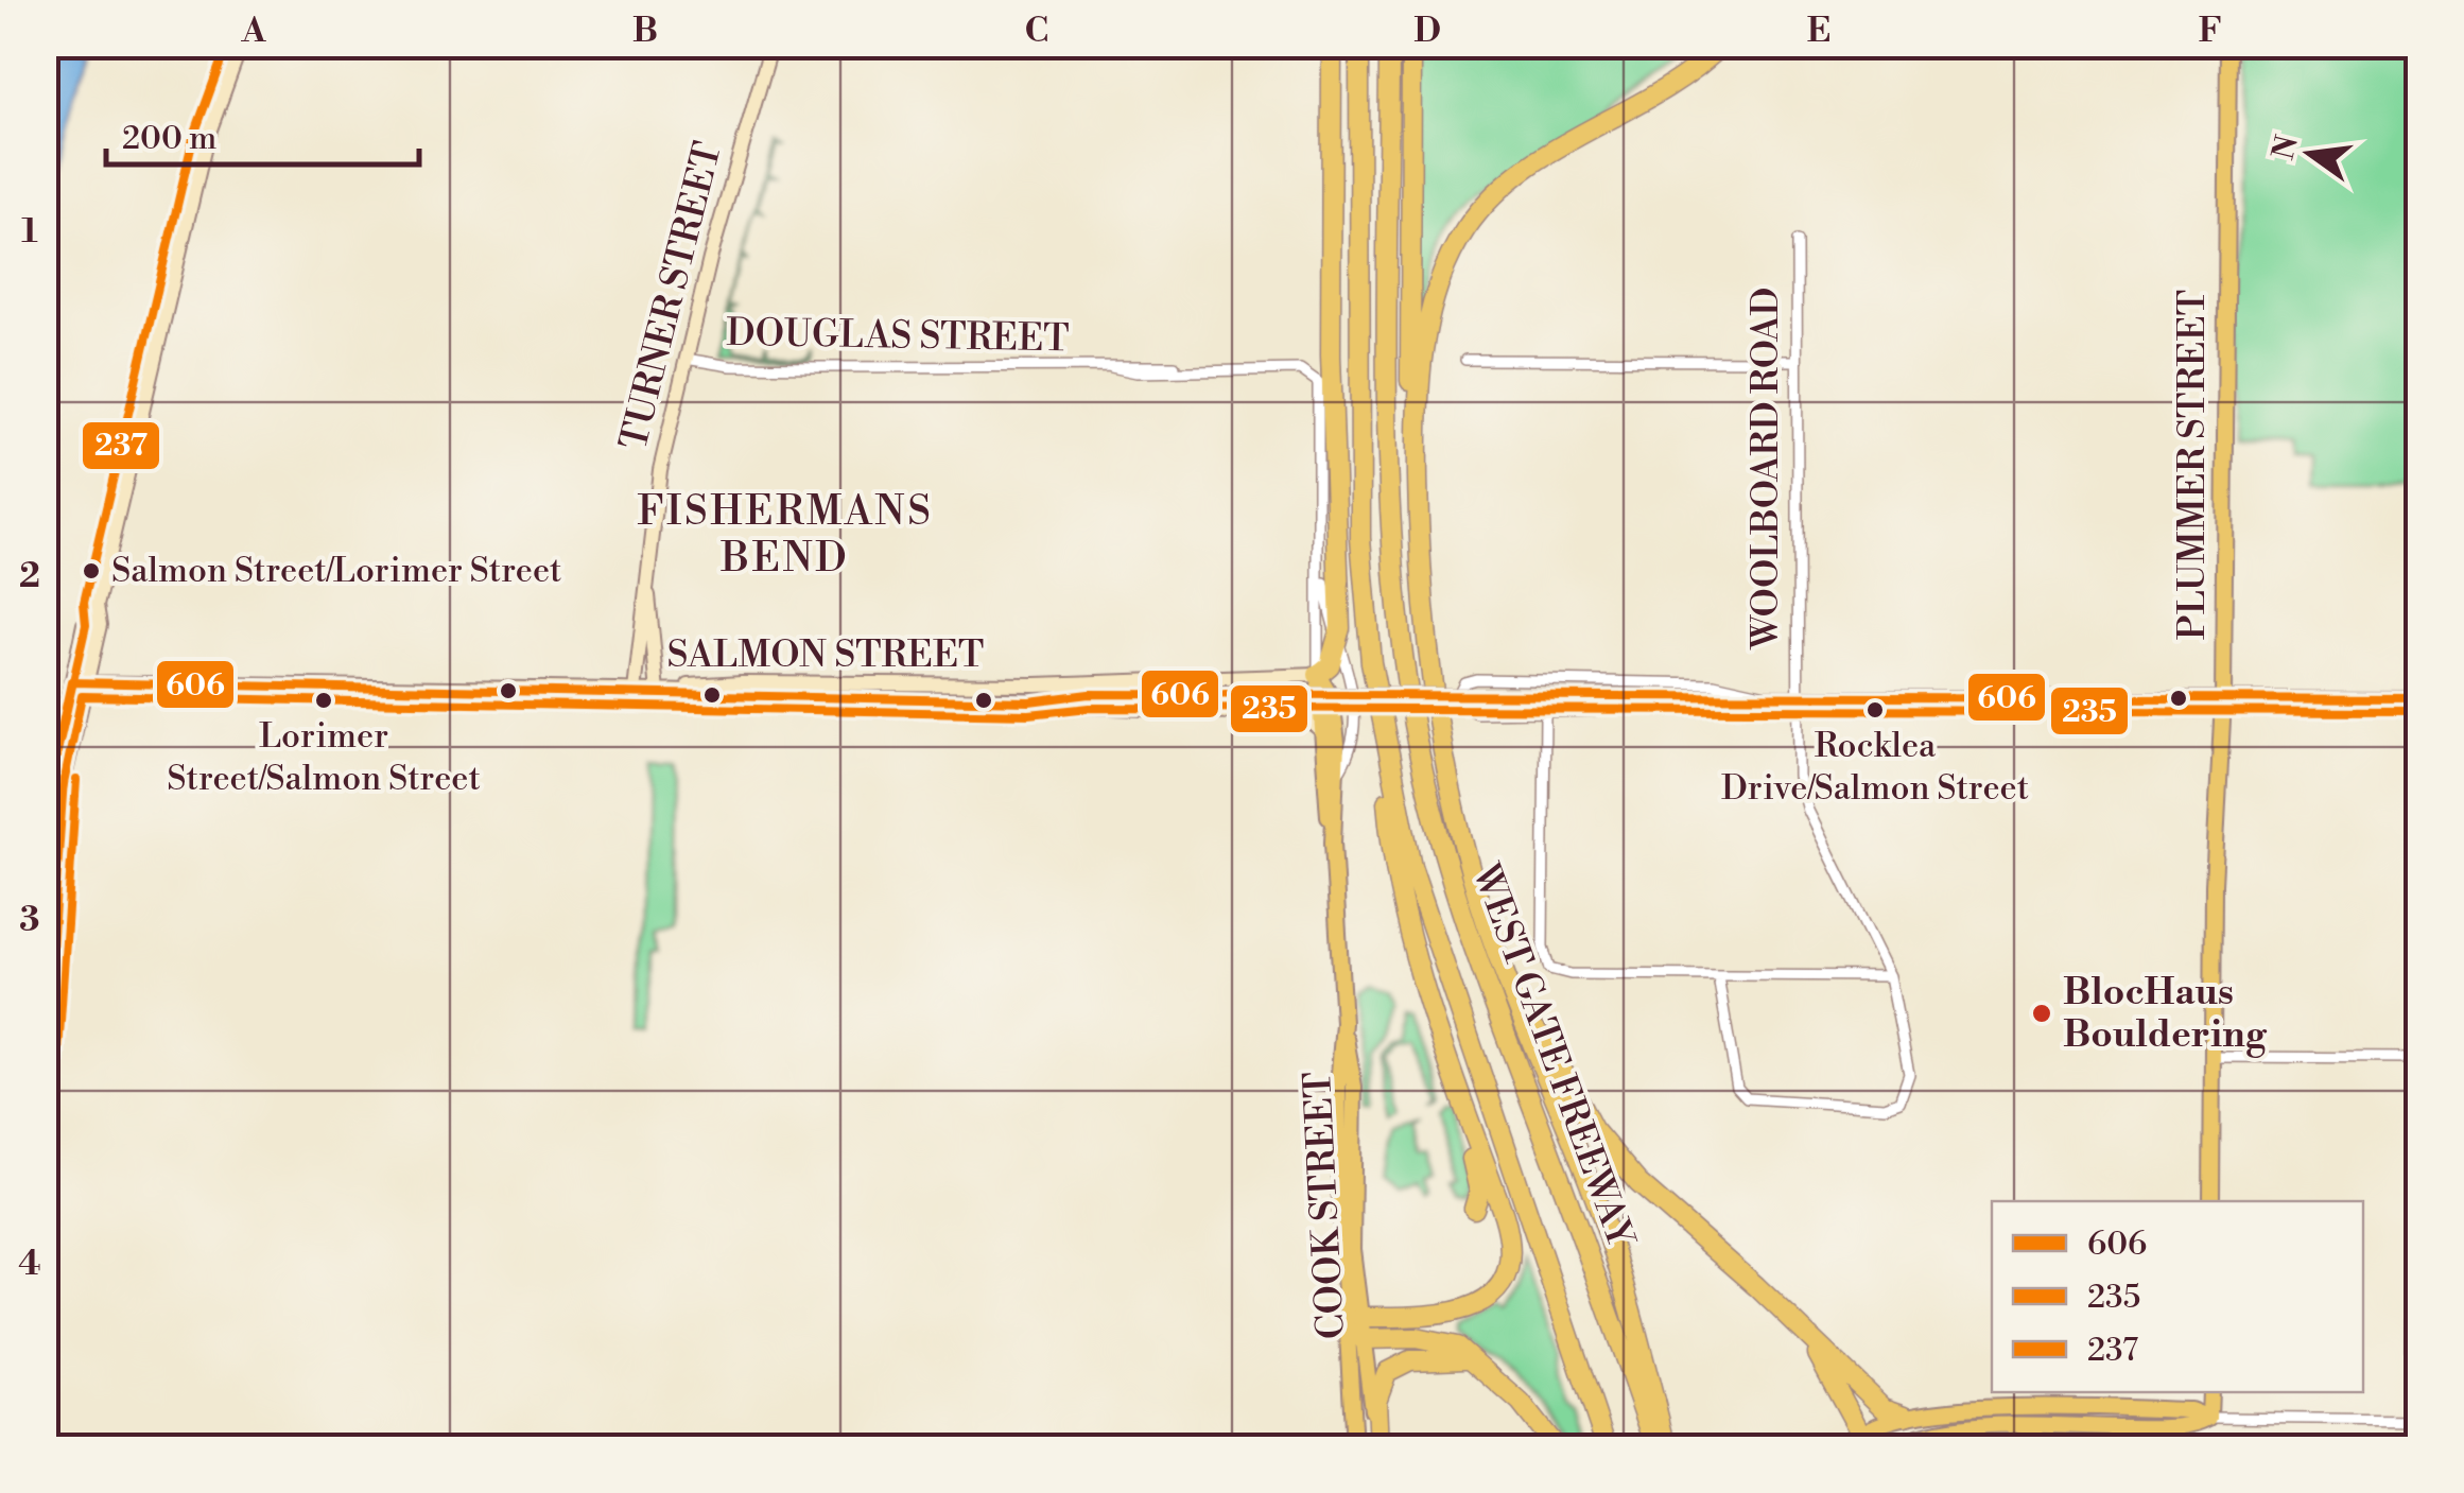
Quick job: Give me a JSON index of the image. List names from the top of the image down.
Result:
{
  "streets": {
    "highway": ["WEST GATE FREEWAY"],
    "main road": ["PLUMMER STREET", "COOK STREET"],
    "street": [
      "TURNER STREET",
      "DOUGLAS STREET",
      "WOOLBOARD ROAD",
      "SALMON STREET"
    ]
  },
  "crossings": [
    ["TURNER STREET", "DOUGLAS STREET"],
    ["TURNER STREET", "SALMON STREET"],
    ["DOUGLAS STREET", "COOK STREET"],
    ["PLUMMER STREET", "SALMON STREET"],
    ["WOOLBOARD ROAD", "SALMON STREET"],
    ["SALMON STREET", "COOK STREET"]
  ],
  "districts": ["FISHERMANS BEND"],
  "places": [
    "Salmon Street/Lorimer Street",
    "Lorimer Street/Salmon Street",
    "Rocklea Drive/Salmon Street",
    "BlocHaus Bouldering"
  ],
  "lines": ["transit line 237", "transit line 606", "transit line 235"],
  "legend": ["606", "235", "237"],
  "scale_bar": "200 m",
  "north": "left",
  "grid": {
    "columns": [
      "A",
      "B",
      "C",
      "D",
      "E",
      "F"
    ],
    "rows": [
      "1",
      "2",
      "3",
      "4"
    ]
  }
}
